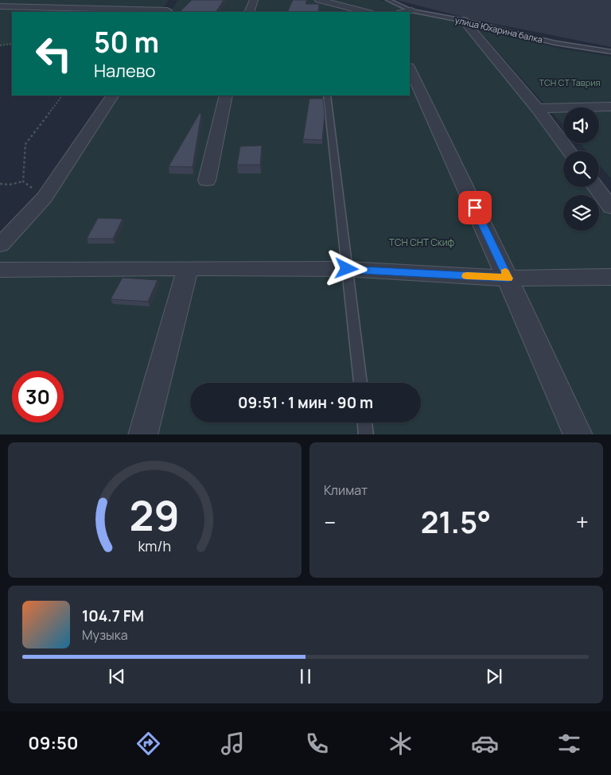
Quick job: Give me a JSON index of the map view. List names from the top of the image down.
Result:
{
  "streets": {
    "lane": ["улица Юхарина балка"]
  },
  "parks": ["ТСН СТ Таврия", "ТСН СНТ Скиф"],
  "page": {
    "turn": ["50 m", "Налево"],
    "limit": "30",
    "trip": "09:51 · 1 мин · 90 m",
    "tile": "Климат",
    "heat": ["−", "21.5°", "+"],
    "song": ["104.7 FM", "Музыка"],
    "tabs": "09:50",
    "gauge": ["29", "km/h"]
  }
}
